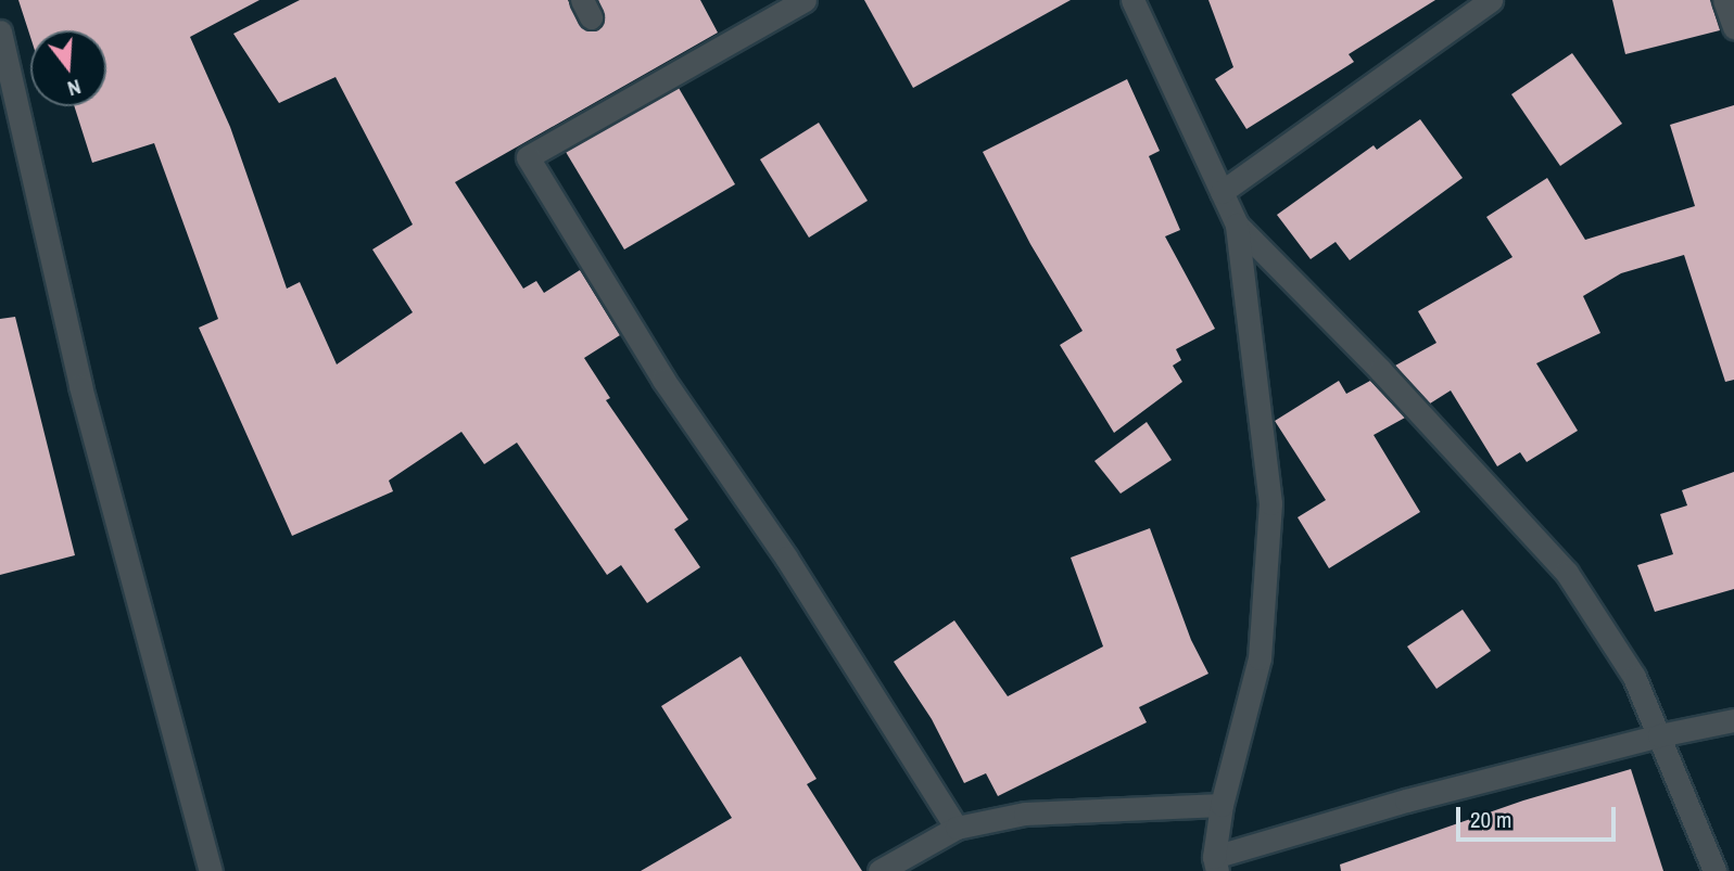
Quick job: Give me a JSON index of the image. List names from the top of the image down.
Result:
{
  "scale_bar": "20 m",
  "north": "bottom"
}
